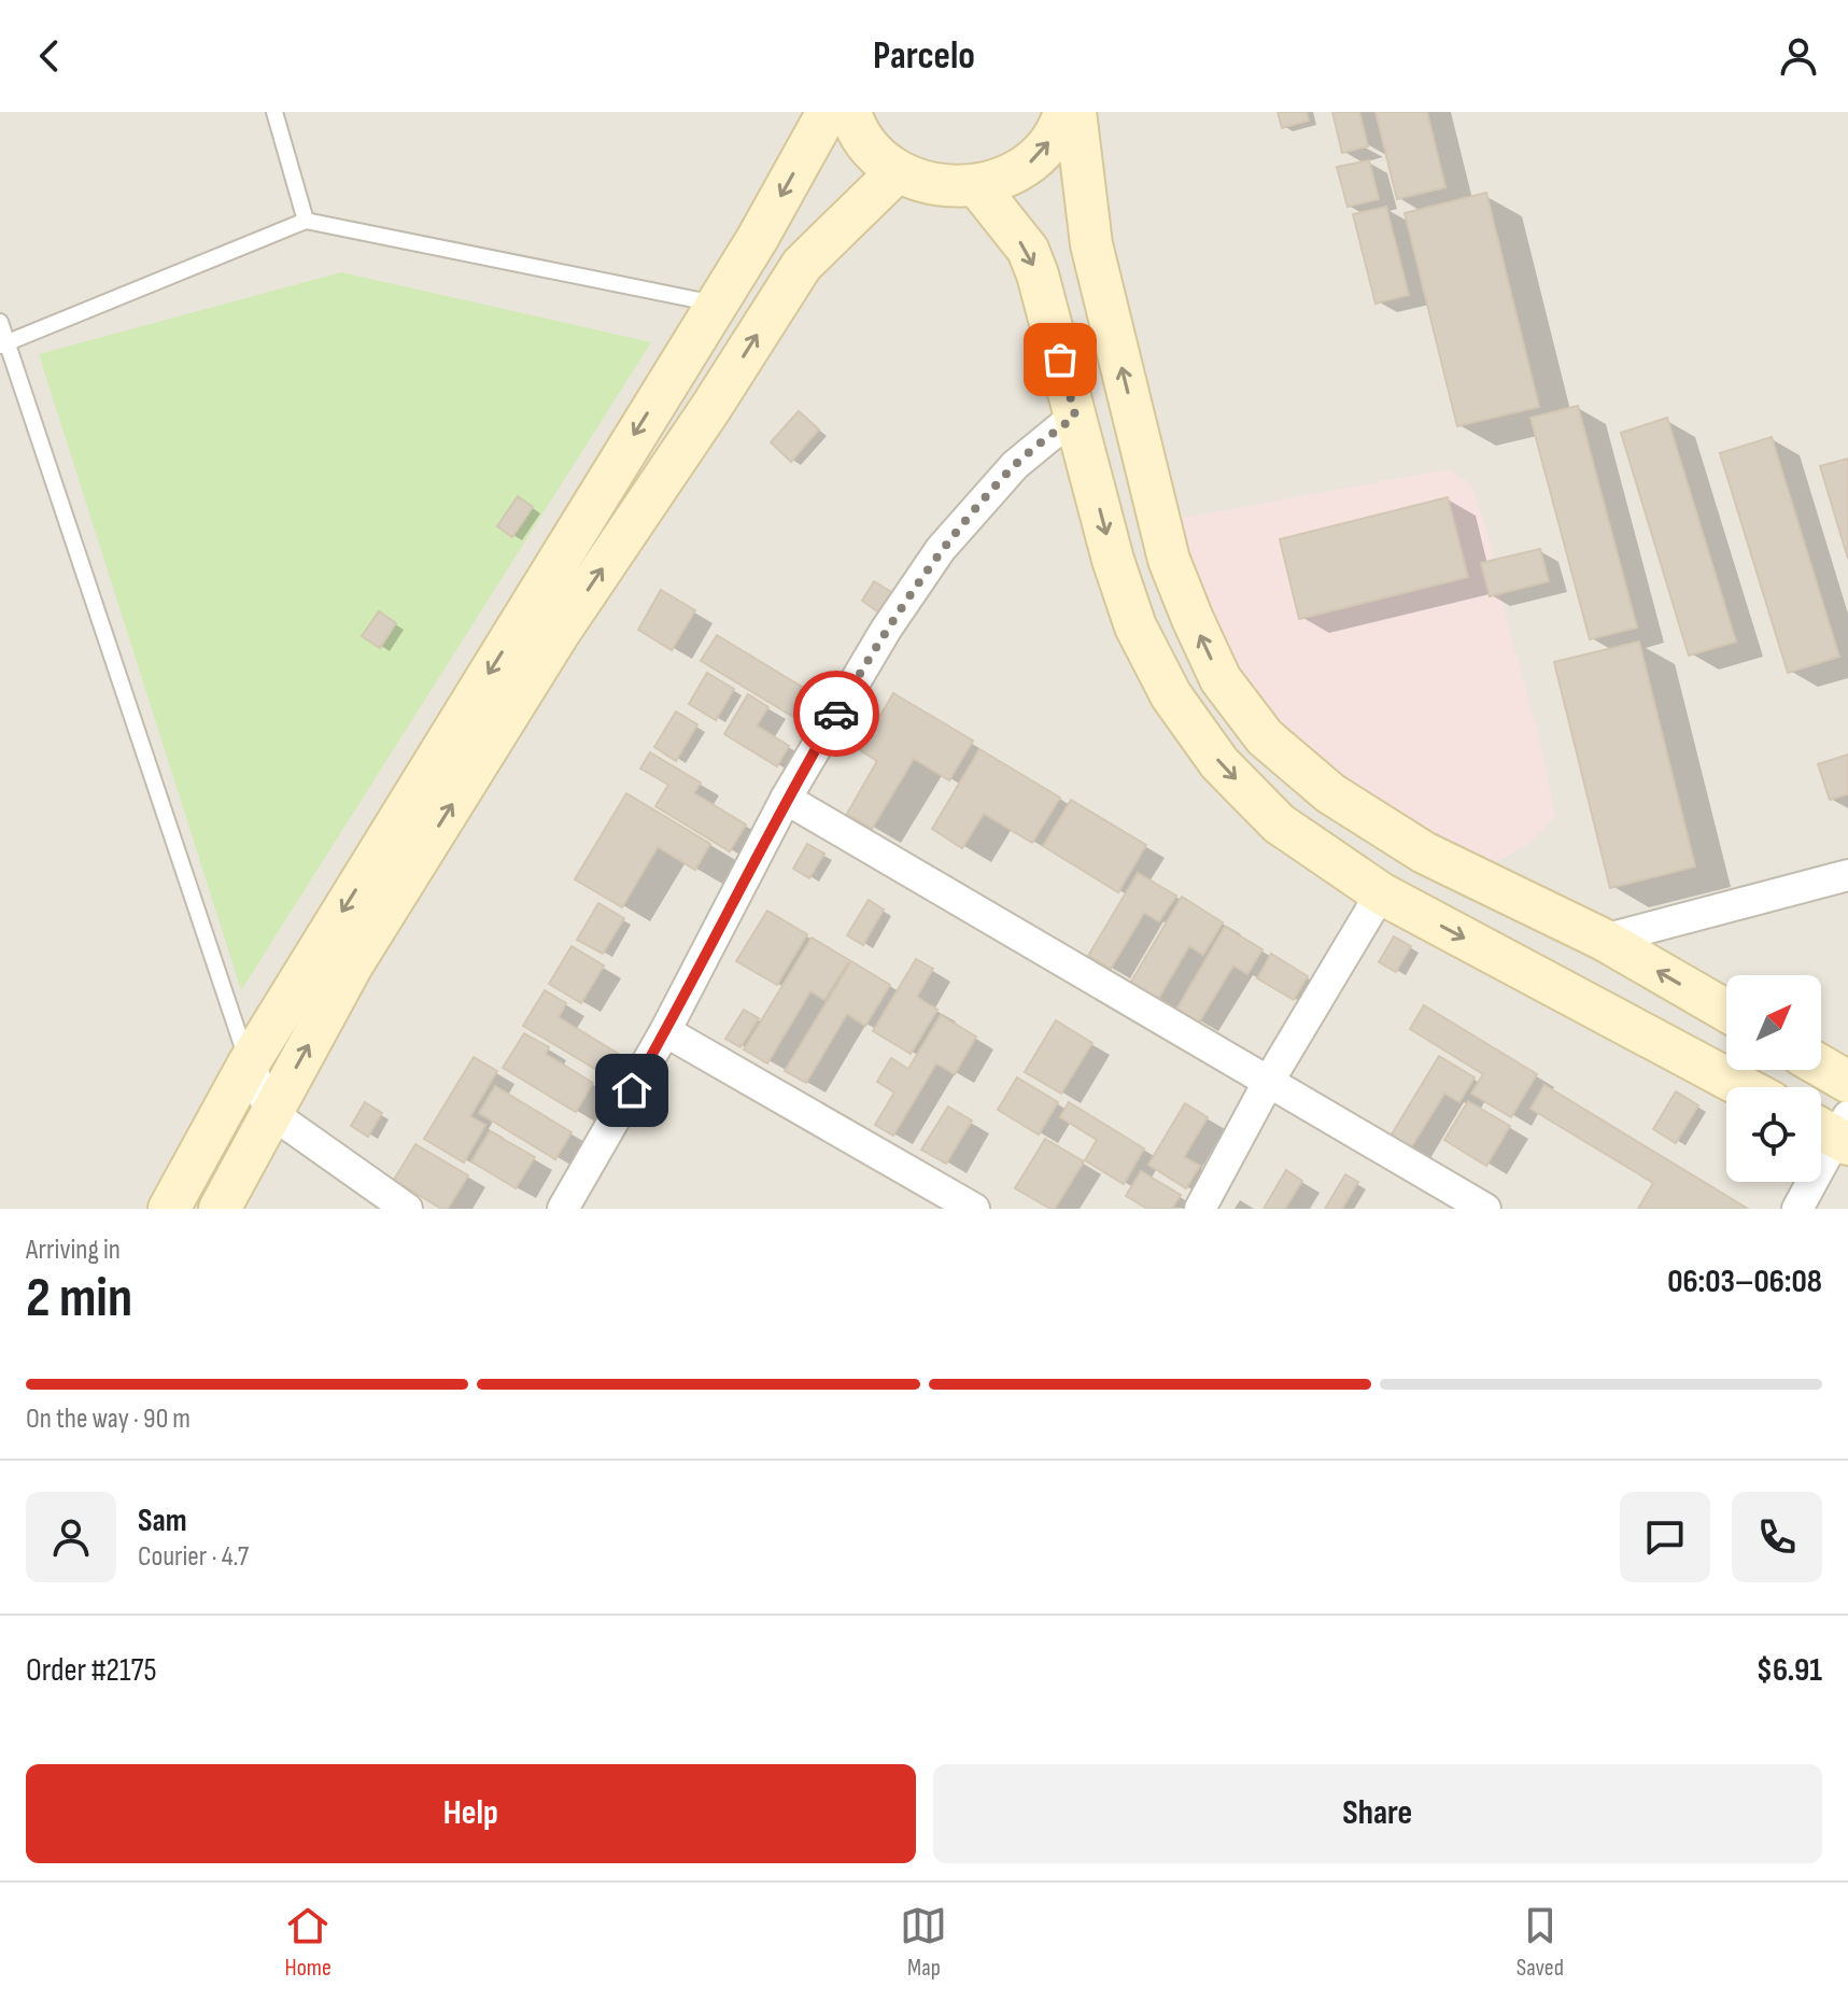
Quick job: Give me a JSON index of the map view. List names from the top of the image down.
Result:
{
  "north": "top right",
  "page": {
    "header": "Parcelo",
    "heading": ["2 min", "Arriving in", "06:03–06:08"],
    "panel": [
      "Sam",
      "Courier · 4.7",
      "Order #2175",
      "$6.91"
    ],
    "bar": "On the way · 90 m",
    "buttons": ["Help", "Share"],
    "tabs": ["Home", "Map", "Saved"]
  }
}
